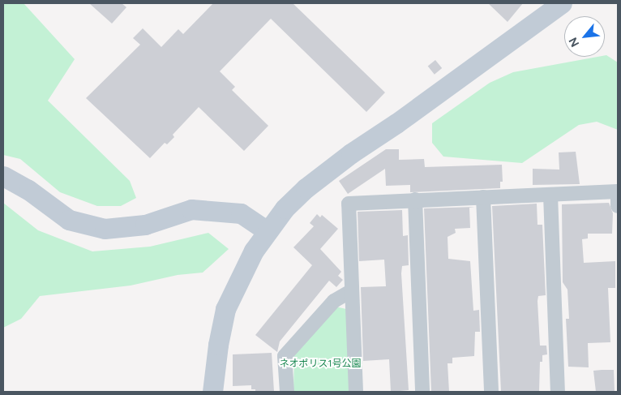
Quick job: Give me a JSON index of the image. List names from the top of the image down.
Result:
{
  "parks": ["ネオポリス1号公園"],
  "north": "bottom left"
}
